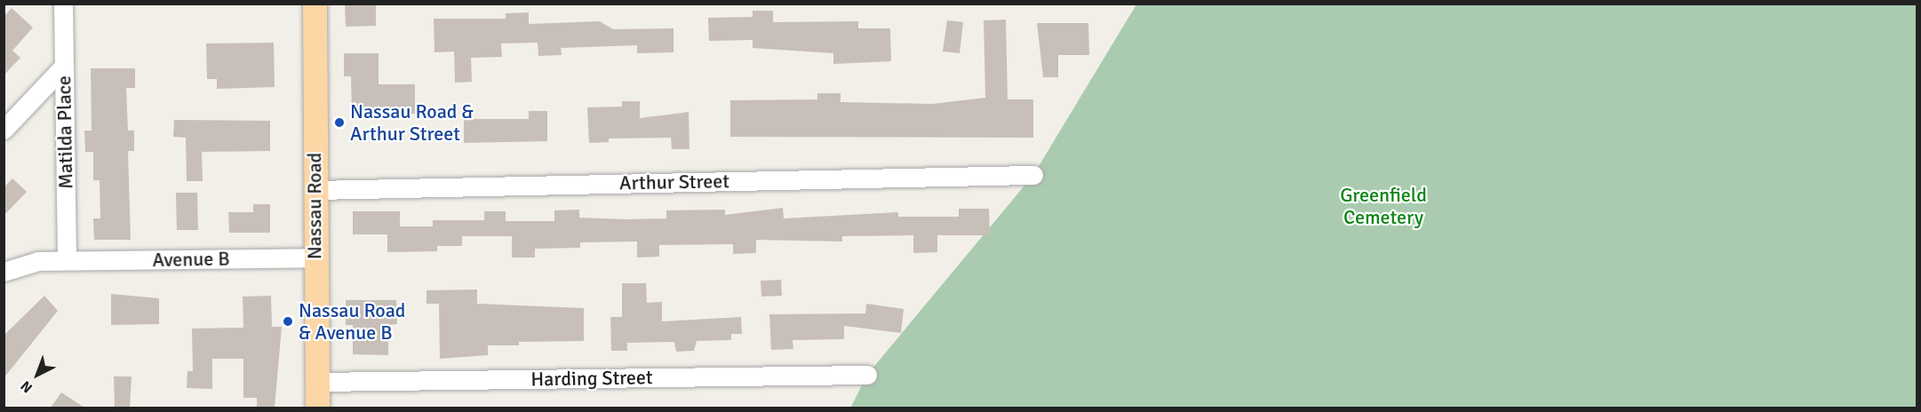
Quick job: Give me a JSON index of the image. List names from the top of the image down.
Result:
{
  "streets": {
    "main road": ["Nassau Road"],
    "street": [
      "Matilda Place",
      "Arthur Street",
      "Avenue B",
      "Harding Street"
    ]
  },
  "crossings": [
    ["Matilda Place", "Avenue B"],
    ["Arthur Street", "Nassau Road"],
    ["Nassau Road", "Avenue B"],
    ["Nassau Road", "Harding Street"]
  ],
  "parks": ["Greenfield Cemetery"],
  "places": ["Nassau Road & Arthur Street", "Nassau Road & Avenue B"],
  "north": "bottom left"
}
